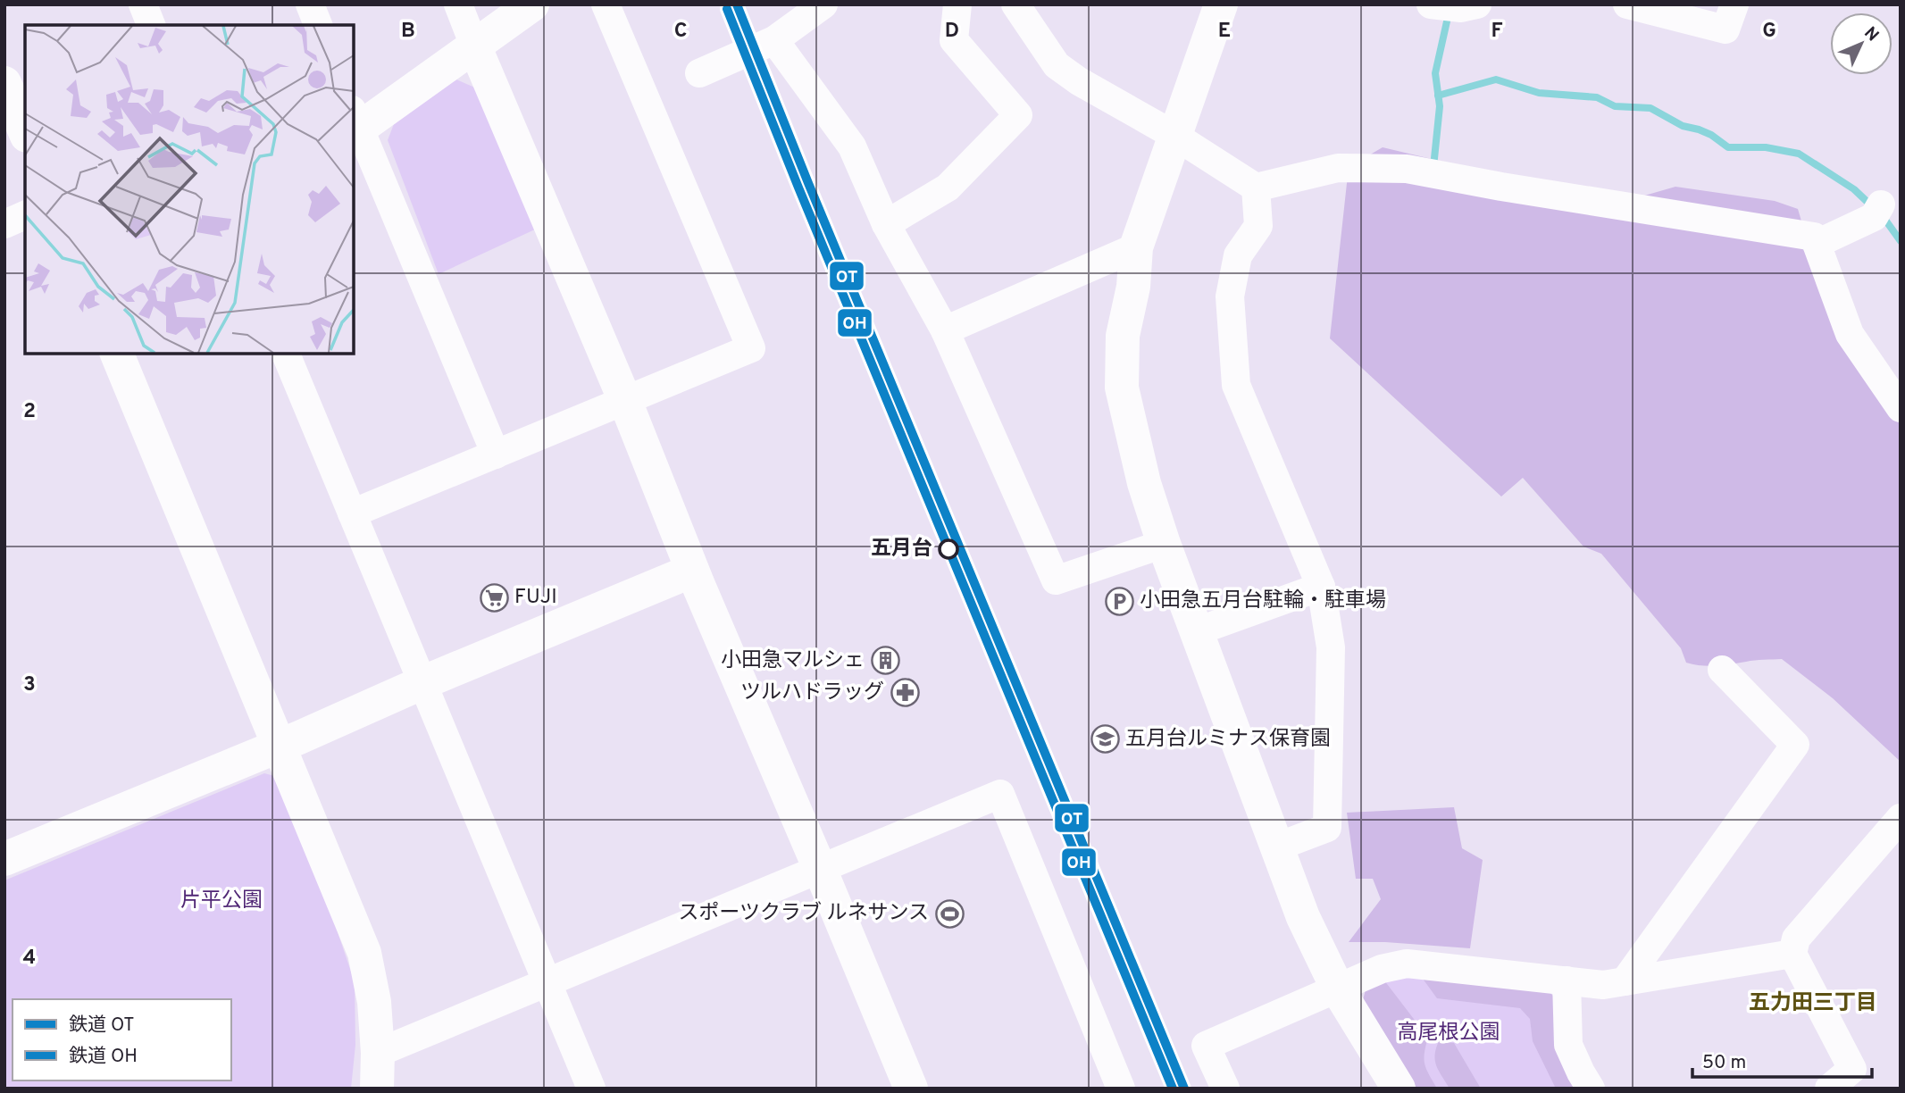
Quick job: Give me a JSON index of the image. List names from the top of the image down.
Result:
{
  "districts": ["五力田三丁目"],
  "parks": ["片平公園", "高尾根公園"],
  "places": {
    "other": ["五月台"],
    "supermarket": ["FUJI"],
    "parking": ["小田急五月台駐輪・駐車場"],
    "building": ["小田急マルシェ"],
    "pharmacy": ["ツルハドラッグ"],
    "school or university": ["五月台ルミナス保育園"],
    "sports": ["スポーツクラブ ルネサンス"]
  },
  "lines": ["rail line OT", "rail line OH"],
  "legend": ["鉄道 OT", "鉄道 OH"],
  "scale_bar": "50 m",
  "north": "top right",
  "grid": {
    "columns": [
      "B",
      "C",
      "D",
      "E",
      "F",
      "G"
    ],
    "rows": ["2", "3", "4"]
  }
}
